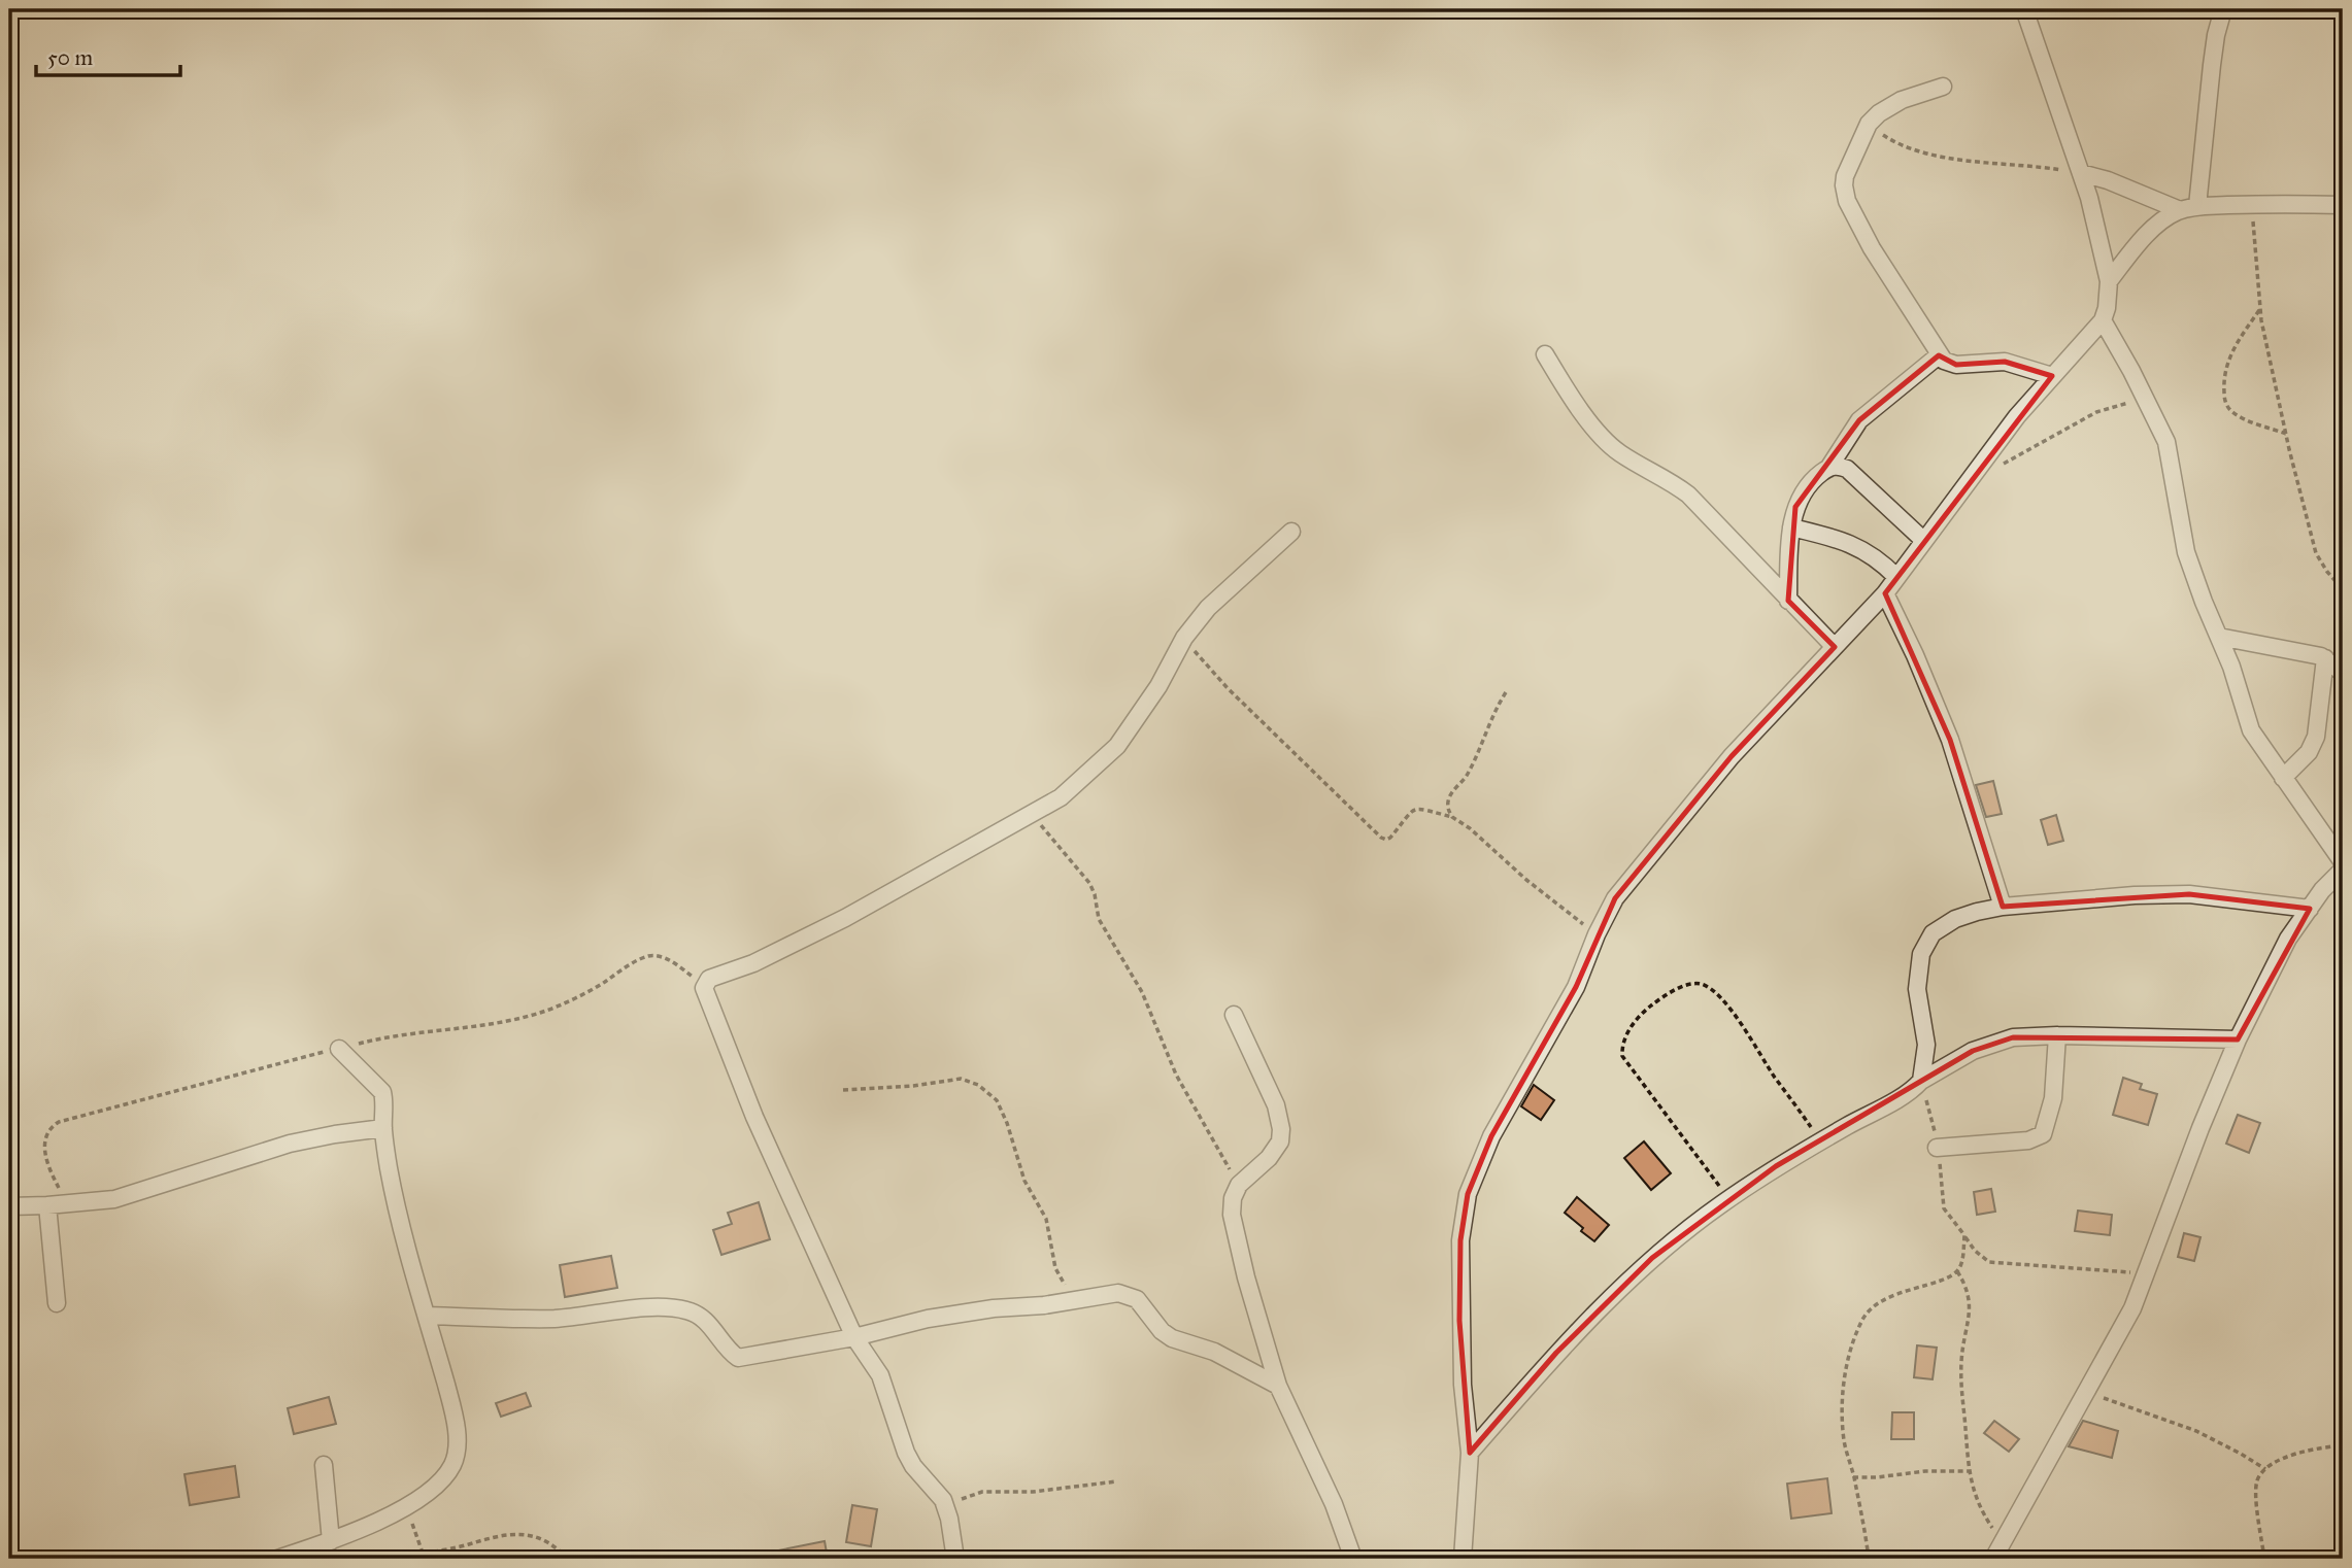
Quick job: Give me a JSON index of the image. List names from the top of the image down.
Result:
{
  "scale_bar": "50 m"
}
